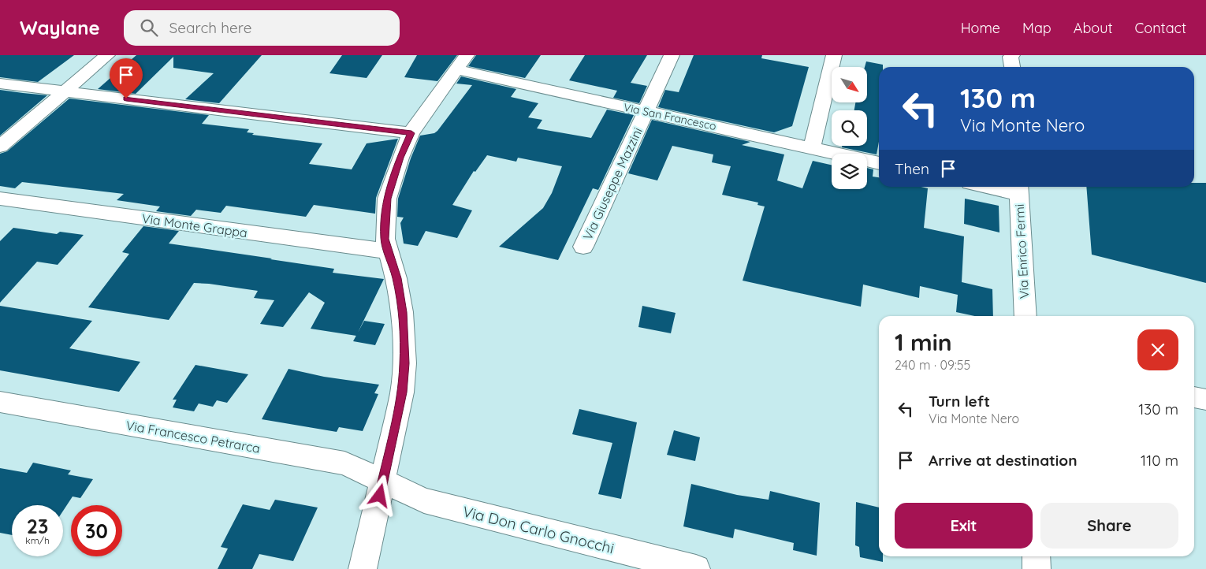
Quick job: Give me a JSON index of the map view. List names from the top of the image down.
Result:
{
  "streets": {
    "street": [
      "Via San Francesco",
      "Via Giuseppe Mazzini",
      "Via Monte Grappa",
      "Via Enrico Fermi",
      "Via Francesco Petrarca",
      "Via Don Carlo Gnocchi"
    ]
  },
  "crossings": [
    ["Via San Francesco", "Via Giuseppe Mazzini"],
    ["Via Francesco Petrarca", "Via Don Carlo Gnocchi"]
  ],
  "north": "bottom right",
  "page": {
    "header": "Waylane",
    "search": "Search here",
    "nav": [
      "Home",
      "Map",
      "About",
      "Contact"
    ],
    "turn": ["130 m", "Via Monte Nero"],
    "then": "Then",
    "heading": ["1 min", "240 m · 09:55"],
    "list": [
      {
        "name": "Turn left",
        "note": "Via Monte Nero",
        "value": "130 m"
      },
      {
        "name": "Arrive at destination",
        "value": "110 m"
      }
    ],
    "buttons": ["Exit", "Share"],
    "speed": "23 km/h",
    "limit": "30"
  }
}
